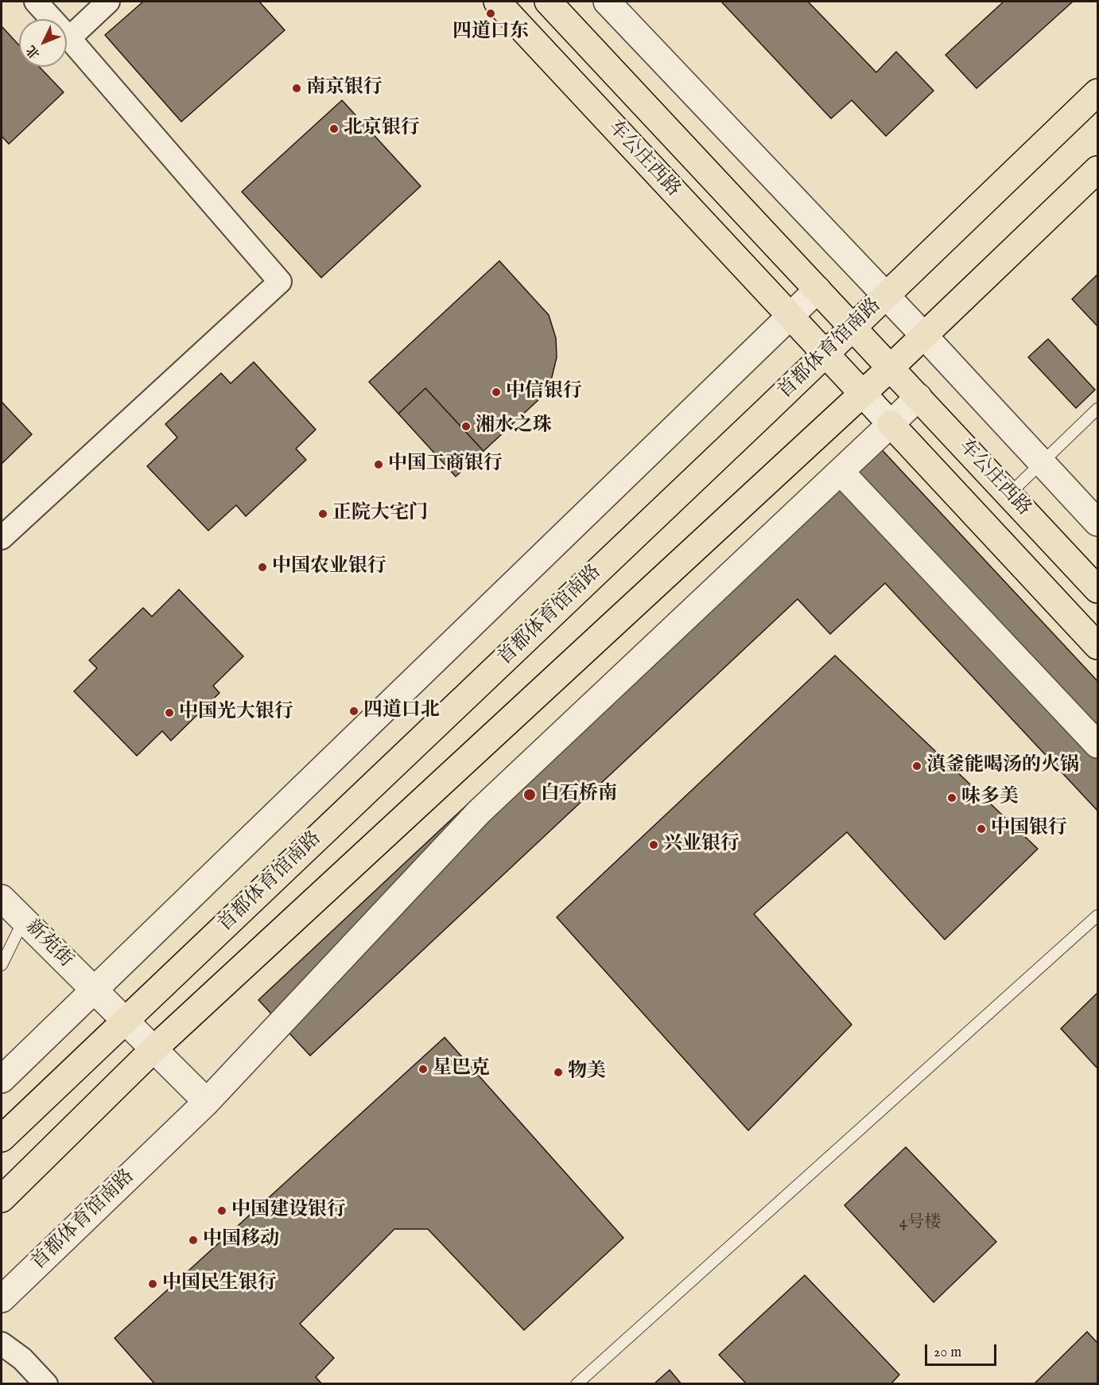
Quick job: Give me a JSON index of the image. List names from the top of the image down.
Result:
{
  "streets": {
    "main road": ["车公庄西路", "首都体育馆南路"],
    "street": ["新苑街"]
  },
  "crossings": [
    ["车公庄西路", "首都体育馆南路"],
    ["首都体育馆南路", "新苑街"]
  ],
  "places": [
    "四道口东",
    "南京银行",
    "北京银行",
    "中信银行",
    "湘水之珠",
    "中国工商银行",
    "正院大宅门",
    "中国农业银行",
    "四道口北",
    "中国光大银行",
    "滇釜能喝汤的火锅",
    "白石桥南",
    "味多美",
    "中国银行",
    "兴业银行",
    "星巴克",
    "物美",
    "中国建设银行",
    "中国移动",
    "中国民生银行"
  ],
  "house_numbers": ["4号楼"],
  "scale_bar": "20 m",
  "north": "bottom left"
}
